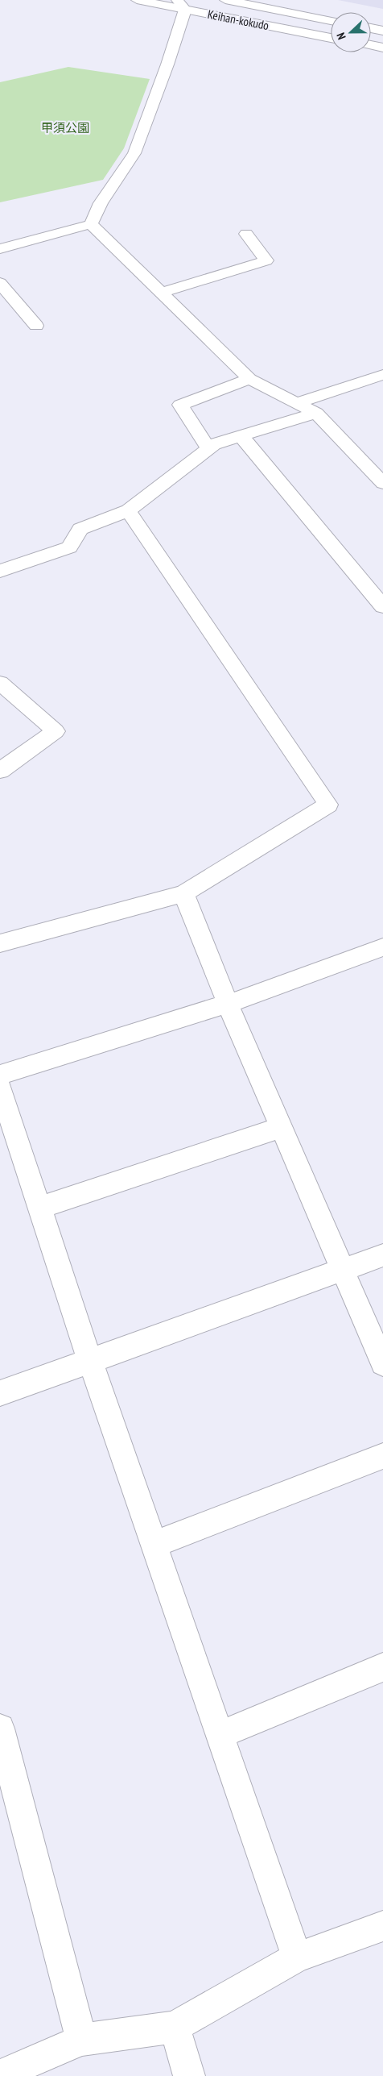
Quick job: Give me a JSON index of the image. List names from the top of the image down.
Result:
{
  "streets": {
    "main road": ["Keihan-kokudo"]
  },
  "parks": ["甲須公園"],
  "north": "left"
}
